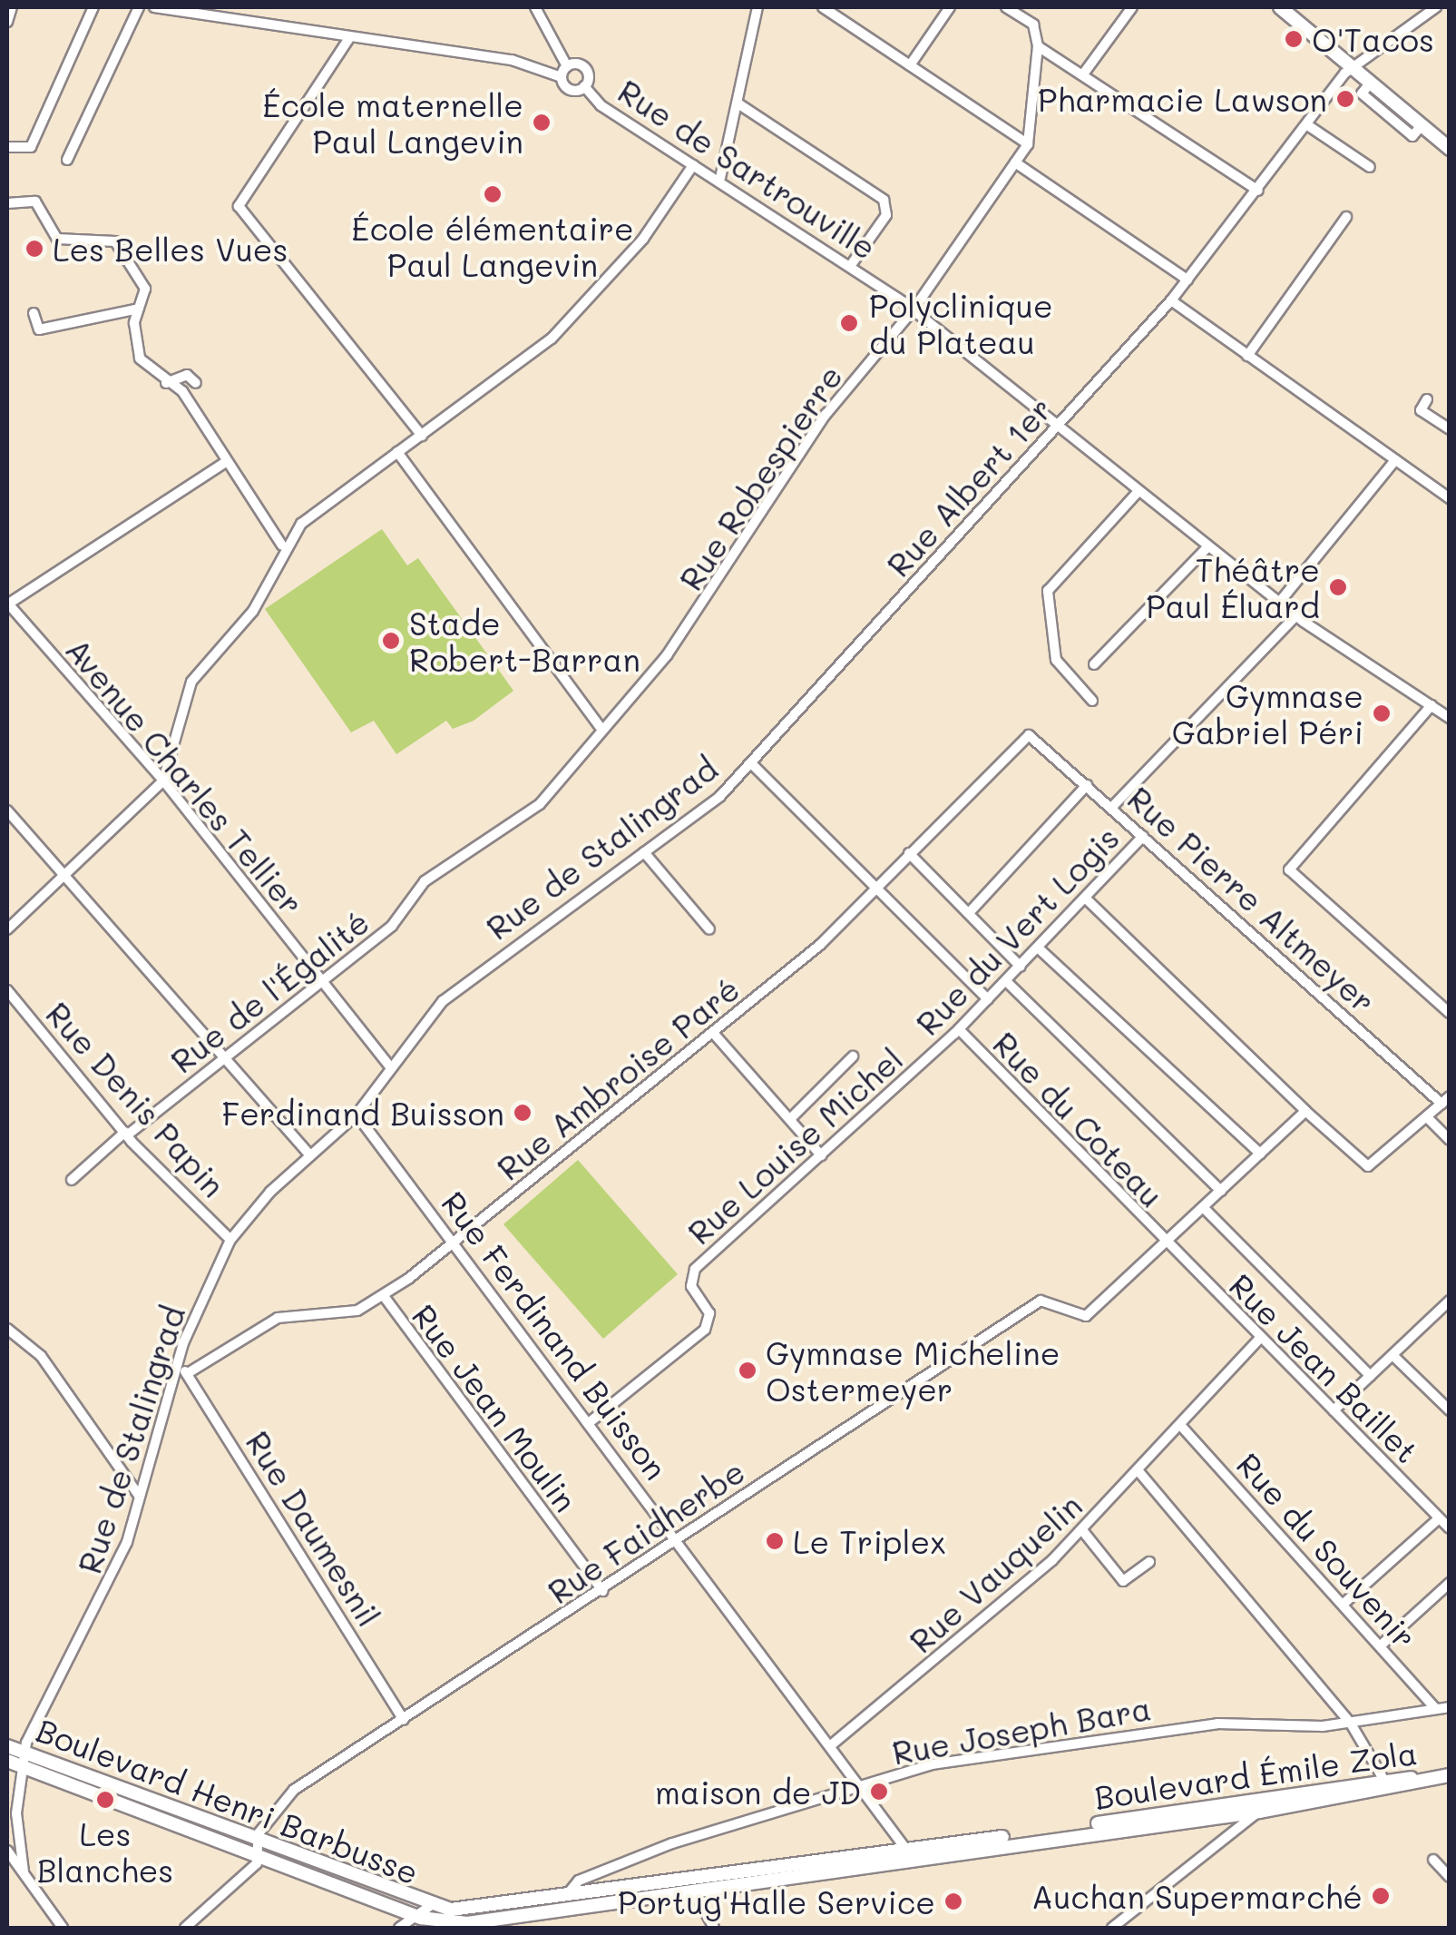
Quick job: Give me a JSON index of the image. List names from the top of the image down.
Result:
{
  "streets": {
    "main road": ["Boulevard Émile Zola", "Boulevard Henri Barbusse"],
    "street": [
      "Rue de Sartrouville",
      "Rue Robespierre",
      "Rue Albert 1er",
      "Avenue Charles Tellier",
      "Rue de Stalingrad",
      "Rue Pierre Altmeyer",
      "Rue du Vert Logis",
      "Rue de l'Égalité",
      "Rue Ambroise Paré",
      "Rue Denis Papin",
      "Rue du Coteau",
      "Rue Louise Michel",
      "Rue Ferdinand Buisson",
      "Rue Jean Baillet",
      "Rue Jean Moulin",
      "Rue Daumesnil",
      "Rue Faidherbe",
      "Rue du Souvenir",
      "Rue Vauquelin",
      "Rue Joseph Bara"
    ]
  },
  "crossings": [
    ["Rue de Sartrouville", "Rue Robespierre"],
    ["Rue de Sartrouville", "Rue Albert 1er"],
    ["Rue Robespierre", "Rue de l'Égalité"],
    ["Rue Albert 1er", "Rue de Stalingrad"],
    ["Avenue Charles Tellier", "Rue de Stalingrad"],
    ["Avenue Charles Tellier", "Rue de l'Égalité"],
    ["Rue de Stalingrad", "Rue Ambroise Paré"],
    ["Rue de Stalingrad", "Rue Denis Papin"],
    ["Rue de Stalingrad", "Rue Ferdinand Buisson"],
    ["Rue de Stalingrad", "Rue Daumesnil"],
    ["Rue de Stalingrad", "Boulevard Henri Barbusse"],
    ["Rue Pierre Altmeyer", "Rue du Vert Logis"],
    ["Rue Pierre Altmeyer", "Rue Ambroise Paré"],
    ["Rue du Vert Logis", "Rue du Coteau"],
    ["Rue du Vert Logis", "Rue Louise Michel"],
    ["Rue de l'Égalité", "Rue Denis Papin"],
    ["Rue Ambroise Paré", "Rue Ferdinand Buisson"],
    ["Rue Ambroise Paré", "Rue Jean Moulin"],
    ["Rue Ambroise Paré", "Rue Daumesnil"],
    ["Rue du Coteau", "Rue Jean Baillet"],
    ["Rue du Coteau", "Rue Faidherbe"],
    ["Rue Louise Michel", "Rue Ferdinand Buisson"],
    ["Rue Ferdinand Buisson", "Rue Faidherbe"],
    ["Rue Ferdinand Buisson", "Rue Vauquelin"],
    ["Rue Ferdinand Buisson", "Rue Joseph Bara"],
    ["Rue Ferdinand Buisson", "Boulevard Émile Zola"],
    ["Rue Jean Baillet", "Rue Faidherbe"],
    ["Rue Jean Baillet", "Rue Vauquelin"],
    ["Rue Jean Moulin", "Rue Faidherbe"],
    ["Rue Daumesnil", "Rue Faidherbe"],
    ["Rue Faidherbe", "Boulevard Henri Barbusse"],
    ["Rue du Souvenir", "Rue Vauquelin"],
    ["Rue du Souvenir", "Rue Joseph Bara"],
    ["Rue Joseph Bara", "Boulevard Émile Zola"],
    ["Boulevard Émile Zola", "Boulevard Henri Barbusse"]
  ],
  "places": [
    "O'Tacos",
    "Pharmacie Lawson",
    "École maternelle Paul Langevin",
    "École élémentaire Paul Langevin",
    "Les Belles Vues",
    "Polyclinique du Plateau",
    "Théâtre Paul Éluard",
    "Stade Robert-Barran",
    "Gymnase Gabriel Péri",
    "Ferdinand Buisson",
    "Gymnase Micheline Ostermeyer",
    "Le Triplex",
    "maison de JD",
    "Les Blanches",
    "Auchan Supermarché",
    "Portug'Halle Service"
  ]
}
